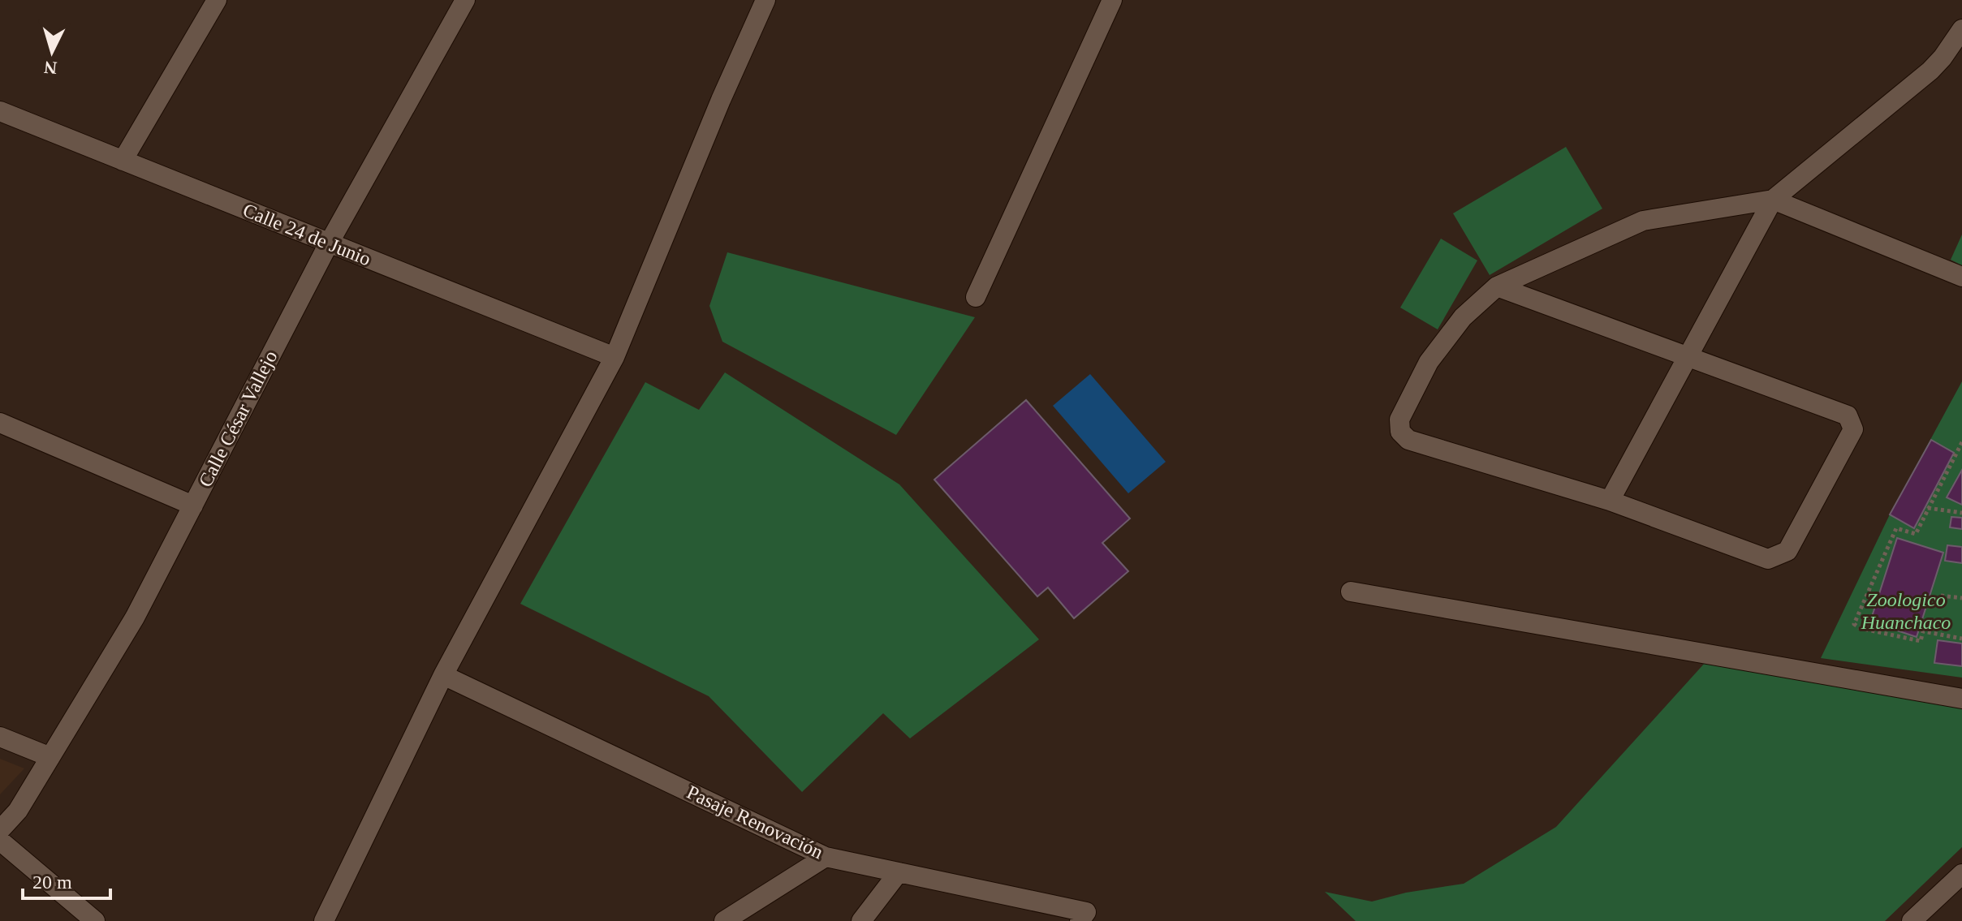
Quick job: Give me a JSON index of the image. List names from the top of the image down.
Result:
{
  "streets": {
    "street": ["Calle 24 de Junio", "Calle César Vallejo", "Pasaje Renovación"]
  },
  "crossings": [
    ["Calle 24 de Junio", "Calle César Vallejo"]
  ],
  "parks": ["Zoologico Huanchaco"],
  "scale_bar": "20 m",
  "north": "bottom"
}
